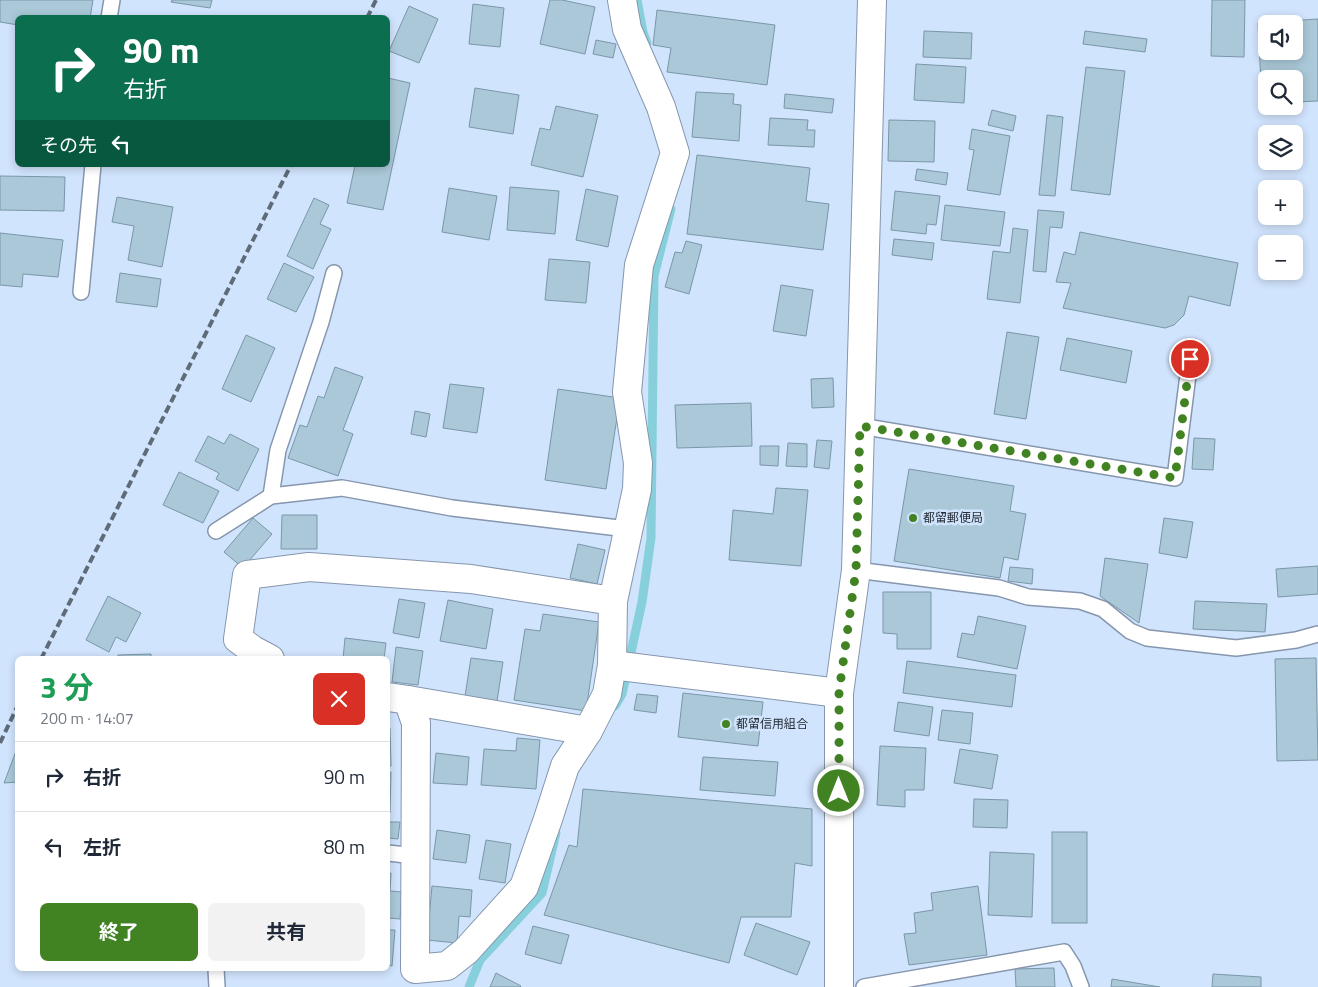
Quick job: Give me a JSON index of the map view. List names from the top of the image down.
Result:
{
  "places": ["都留郵便局", "都留信用組合"],
  "page": {
    "map_buttons": ["+", "−"],
    "turn": ["90 m", "右折"],
    "then": "その先",
    "heading": ["3 分", "200 m · 14:07"],
    "list": [
      {
        "name": "右折",
        "value": "90 m"
      },
      {
        "name": "左折",
        "value": "80 m"
      }
    ],
    "buttons": ["終了", "共有"]
  }
}
